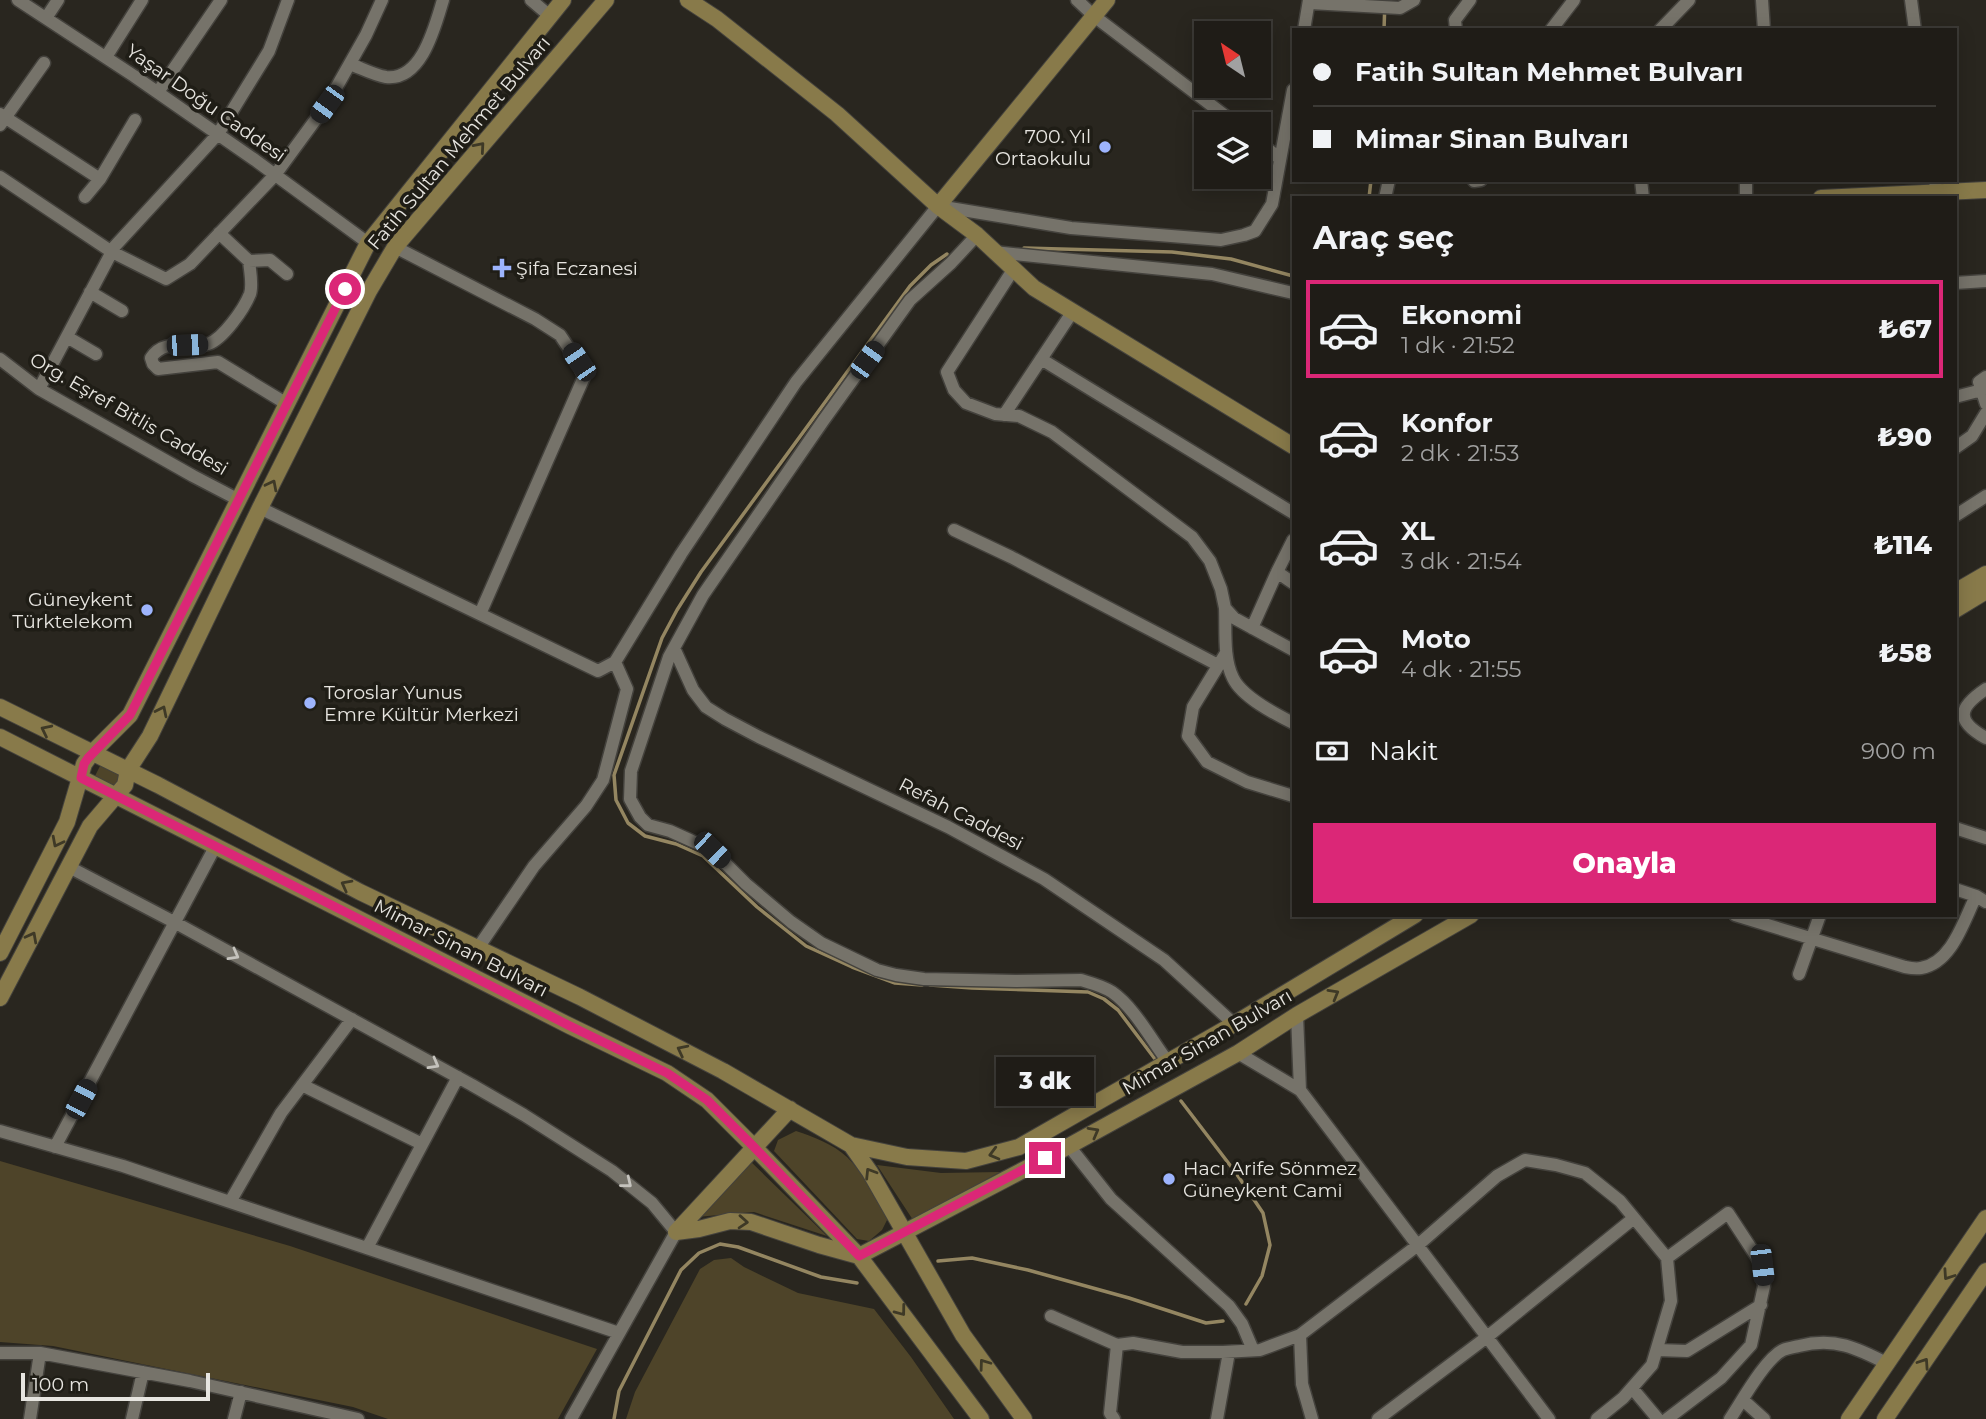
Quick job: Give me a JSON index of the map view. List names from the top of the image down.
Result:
{
  "streets": {
    "main road": ["Fatih Sultan Mehmet Bulvarı", "Mimar Sinan Bulvarı"],
    "street": ["Yaşar Doğu Caddesi", "Org. Eşref Bitlis Caddesi", "Refah Caddesi"]
  },
  "crossings": [
    ["Yaşar Doğu Caddesi", "Fatih Sultan Mehmet Bulvarı"],
    ["Fatih Sultan Mehmet Bulvarı", "Org. Eşref Bitlis Caddesi"],
    ["Fatih Sultan Mehmet Bulvarı", "Mimar Sinan Bulvarı"],
    ["Refah Caddesi", "Mimar Sinan Bulvarı"]
  ],
  "places": {
    "other": [
      "700. Yıl Ortaokulu",
      "Güneykent Türktelekom",
      "Toroslar Yunus Emre Kültür Merkezi",
      "Hacı Arife Sönmez Güneykent Cami"
    ],
    "health": ["Şifa Eczanesi"]
  },
  "scale_bar": "100 m",
  "north": "top left",
  "page": {
    "banner": ["Fatih Sultan Mehmet Bulvarı", "Mimar Sinan Bulvarı"],
    "heading": "Araç seç",
    "list": [
      {
        "name": "Ekonomi",
        "note": "1 dk · 21:52",
        "value": "₺67"
      },
      {
        "name": "Konfor",
        "note": "2 dk · 21:53",
        "value": "₺90"
      },
      {
        "name": "XL",
        "note": "3 dk · 21:54",
        "value": "₺114"
      },
      {
        "name": "Moto",
        "note": "4 dk · 21:55",
        "value": "₺58"
      }
    ],
    "pay": ["Nakit", "900 m"],
    "buttons": "Onayla",
    "bubble": "3 dk",
    "scale": "100 m"
  }
}
